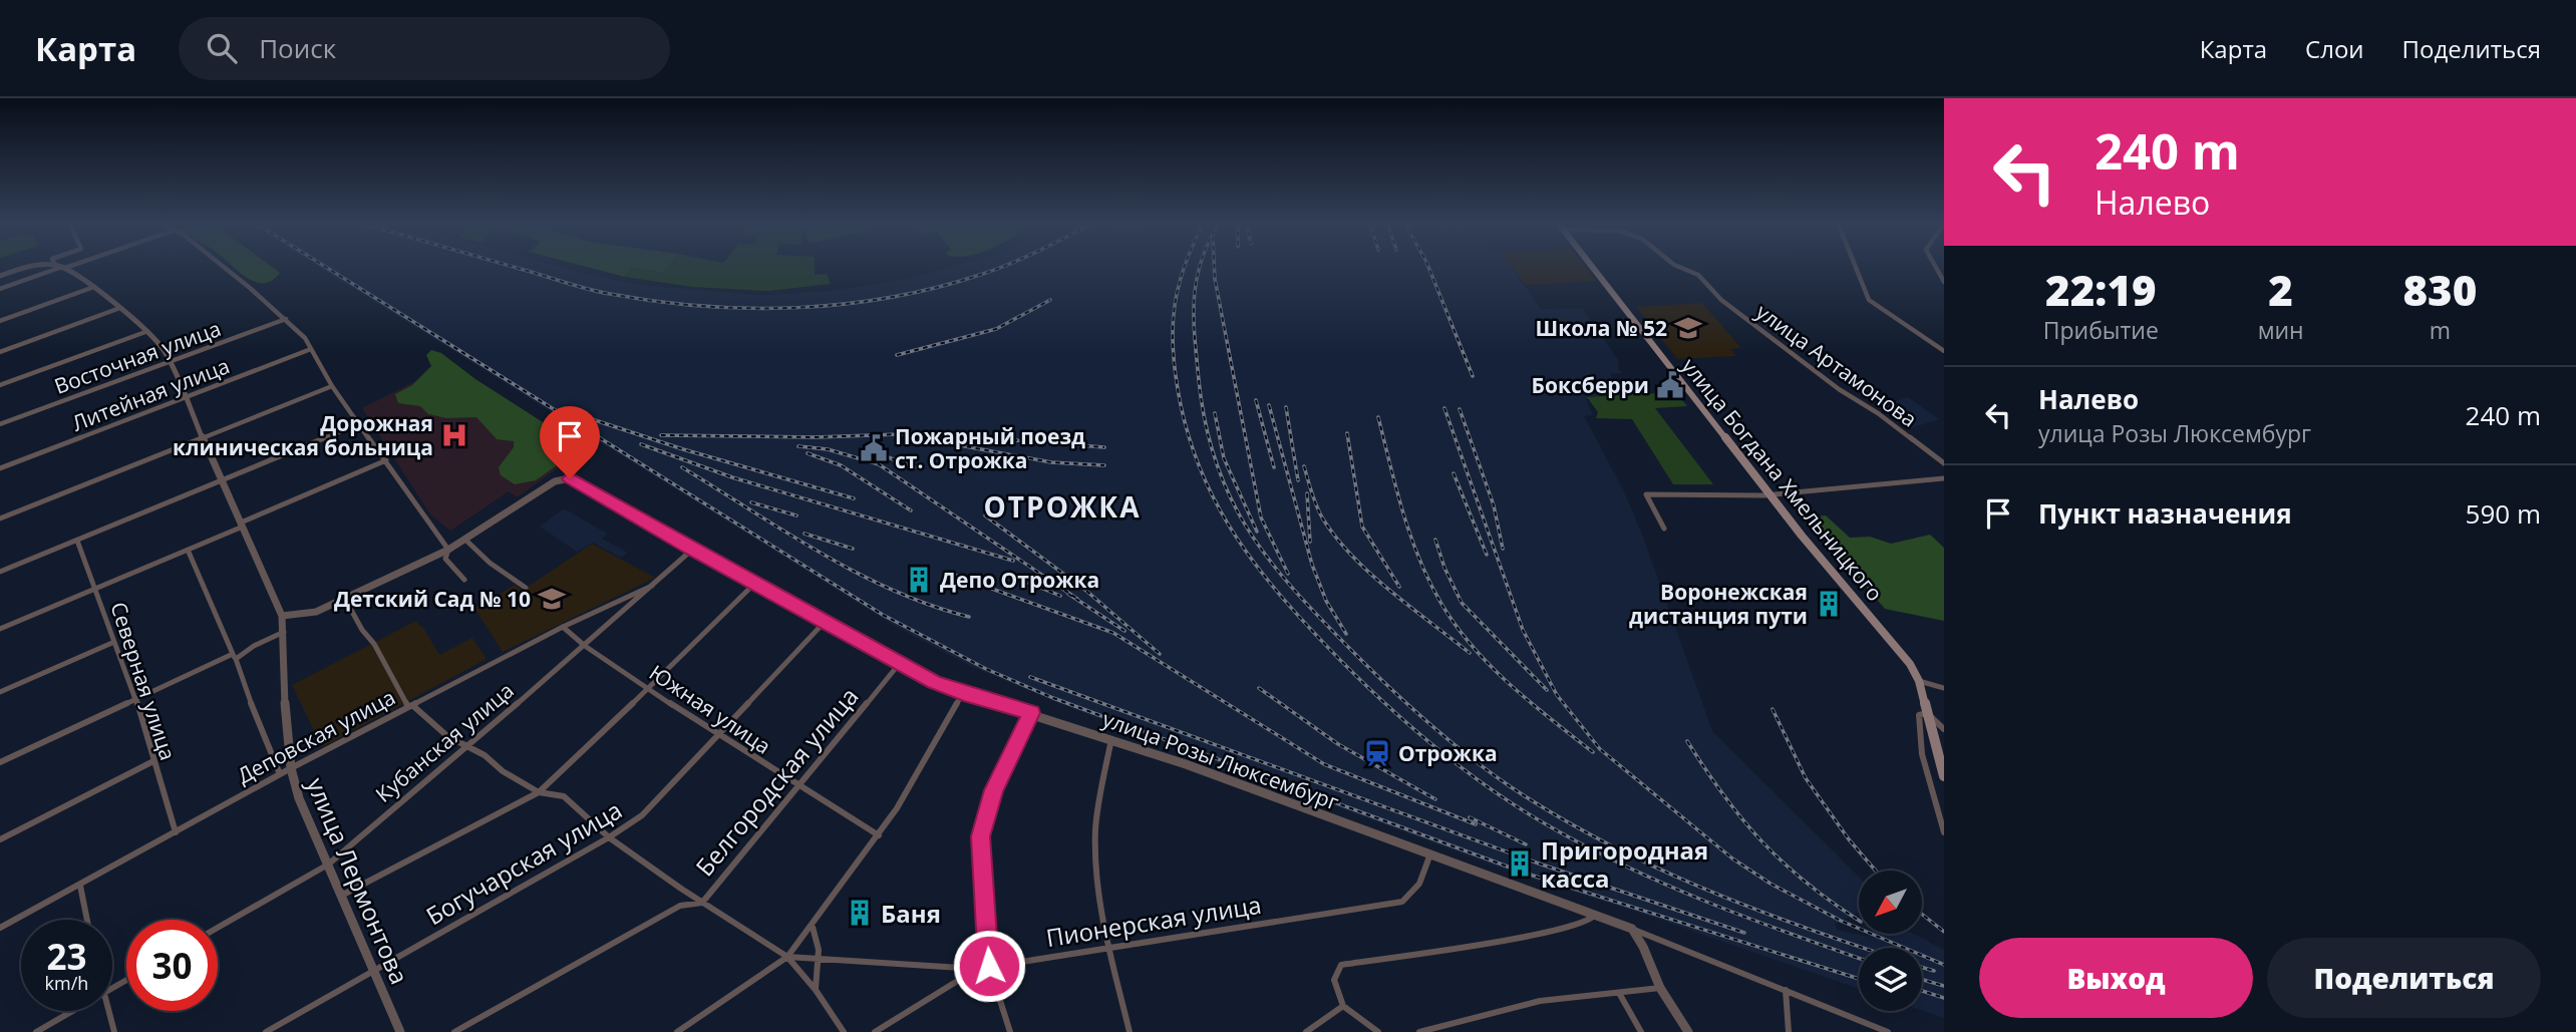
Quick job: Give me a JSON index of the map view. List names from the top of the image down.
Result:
{
  "streets": {
    "main road": ["улица Богдана Хмельницкого"],
    "street": [
      "Восточная улица",
      "улица Артамонова",
      "Литейная улица",
      "Северная улица",
      "Южная улица",
      "Деповская улица",
      "Кубанская улица",
      "улица Розы Люксембург",
      "Белгородская улица",
      "Богучарская улица",
      "улица Лермонтова",
      "Пионерская улица"
    ]
  },
  "crossings": [
    ["Восточная улица", "улица Лермонтова"],
    ["Литейная улица", "улица Лермонтова"],
    ["Северная улица", "Деповская улица"],
    ["Южная улица", "Деповская улица"],
    ["Южная улица", "Кубанская улица"],
    ["Южная улица", "Белгородская улица"],
    ["Южная улица", "Богучарская улица"],
    ["Деповская улица", "Кубанская улица"],
    ["Деповская улица", "улица Лермонтова"],
    ["Кубанская улица", "улица Розы Люксембург"],
    ["Кубанская улица", "улица Лермонтова"],
    ["улица Розы Люксембург", "Белгородская улица"],
    ["улица Розы Люксембург", "Богучарская улица"],
    ["улица Розы Люксембург", "Пионерская улица"],
    ["Богучарская улица", "улица Лермонтова"]
  ],
  "districts": ["ОТРОЖКА"],
  "places": {
    "school or university": ["Школа № 52", "Детский Сад № 10"],
    "public building": ["Боксберри", "Пожарный поезд ст. Отрожка"],
    "hospital": ["Дорожная клиническая больница"],
    "building": [
      "Депо Отрожка",
      "Воронежская дистанция пути",
      "Пригородная касса",
      "Баня"
    ],
    "station": ["Отрожка"]
  },
  "north": "bottom left",
  "page": {
    "header": "Карта",
    "search": "Поиск",
    "nav": ["Карта", "Слои", "Поделиться"],
    "turn": ["240 m", "Налево"],
    "eta": [
      "22:19",
      "Прибытие",
      "2",
      "мин",
      "830",
      "m"
    ],
    "list": [
      {
        "name": "Налево",
        "note": "улица Розы Люксембург",
        "value": "240 m"
      },
      {
        "name": "Пункт назначения",
        "value": "590 m"
      }
    ],
    "speed": "23 km/h",
    "limit": "30",
    "buttons": ["Выход", "Поделиться"]
  }
}
